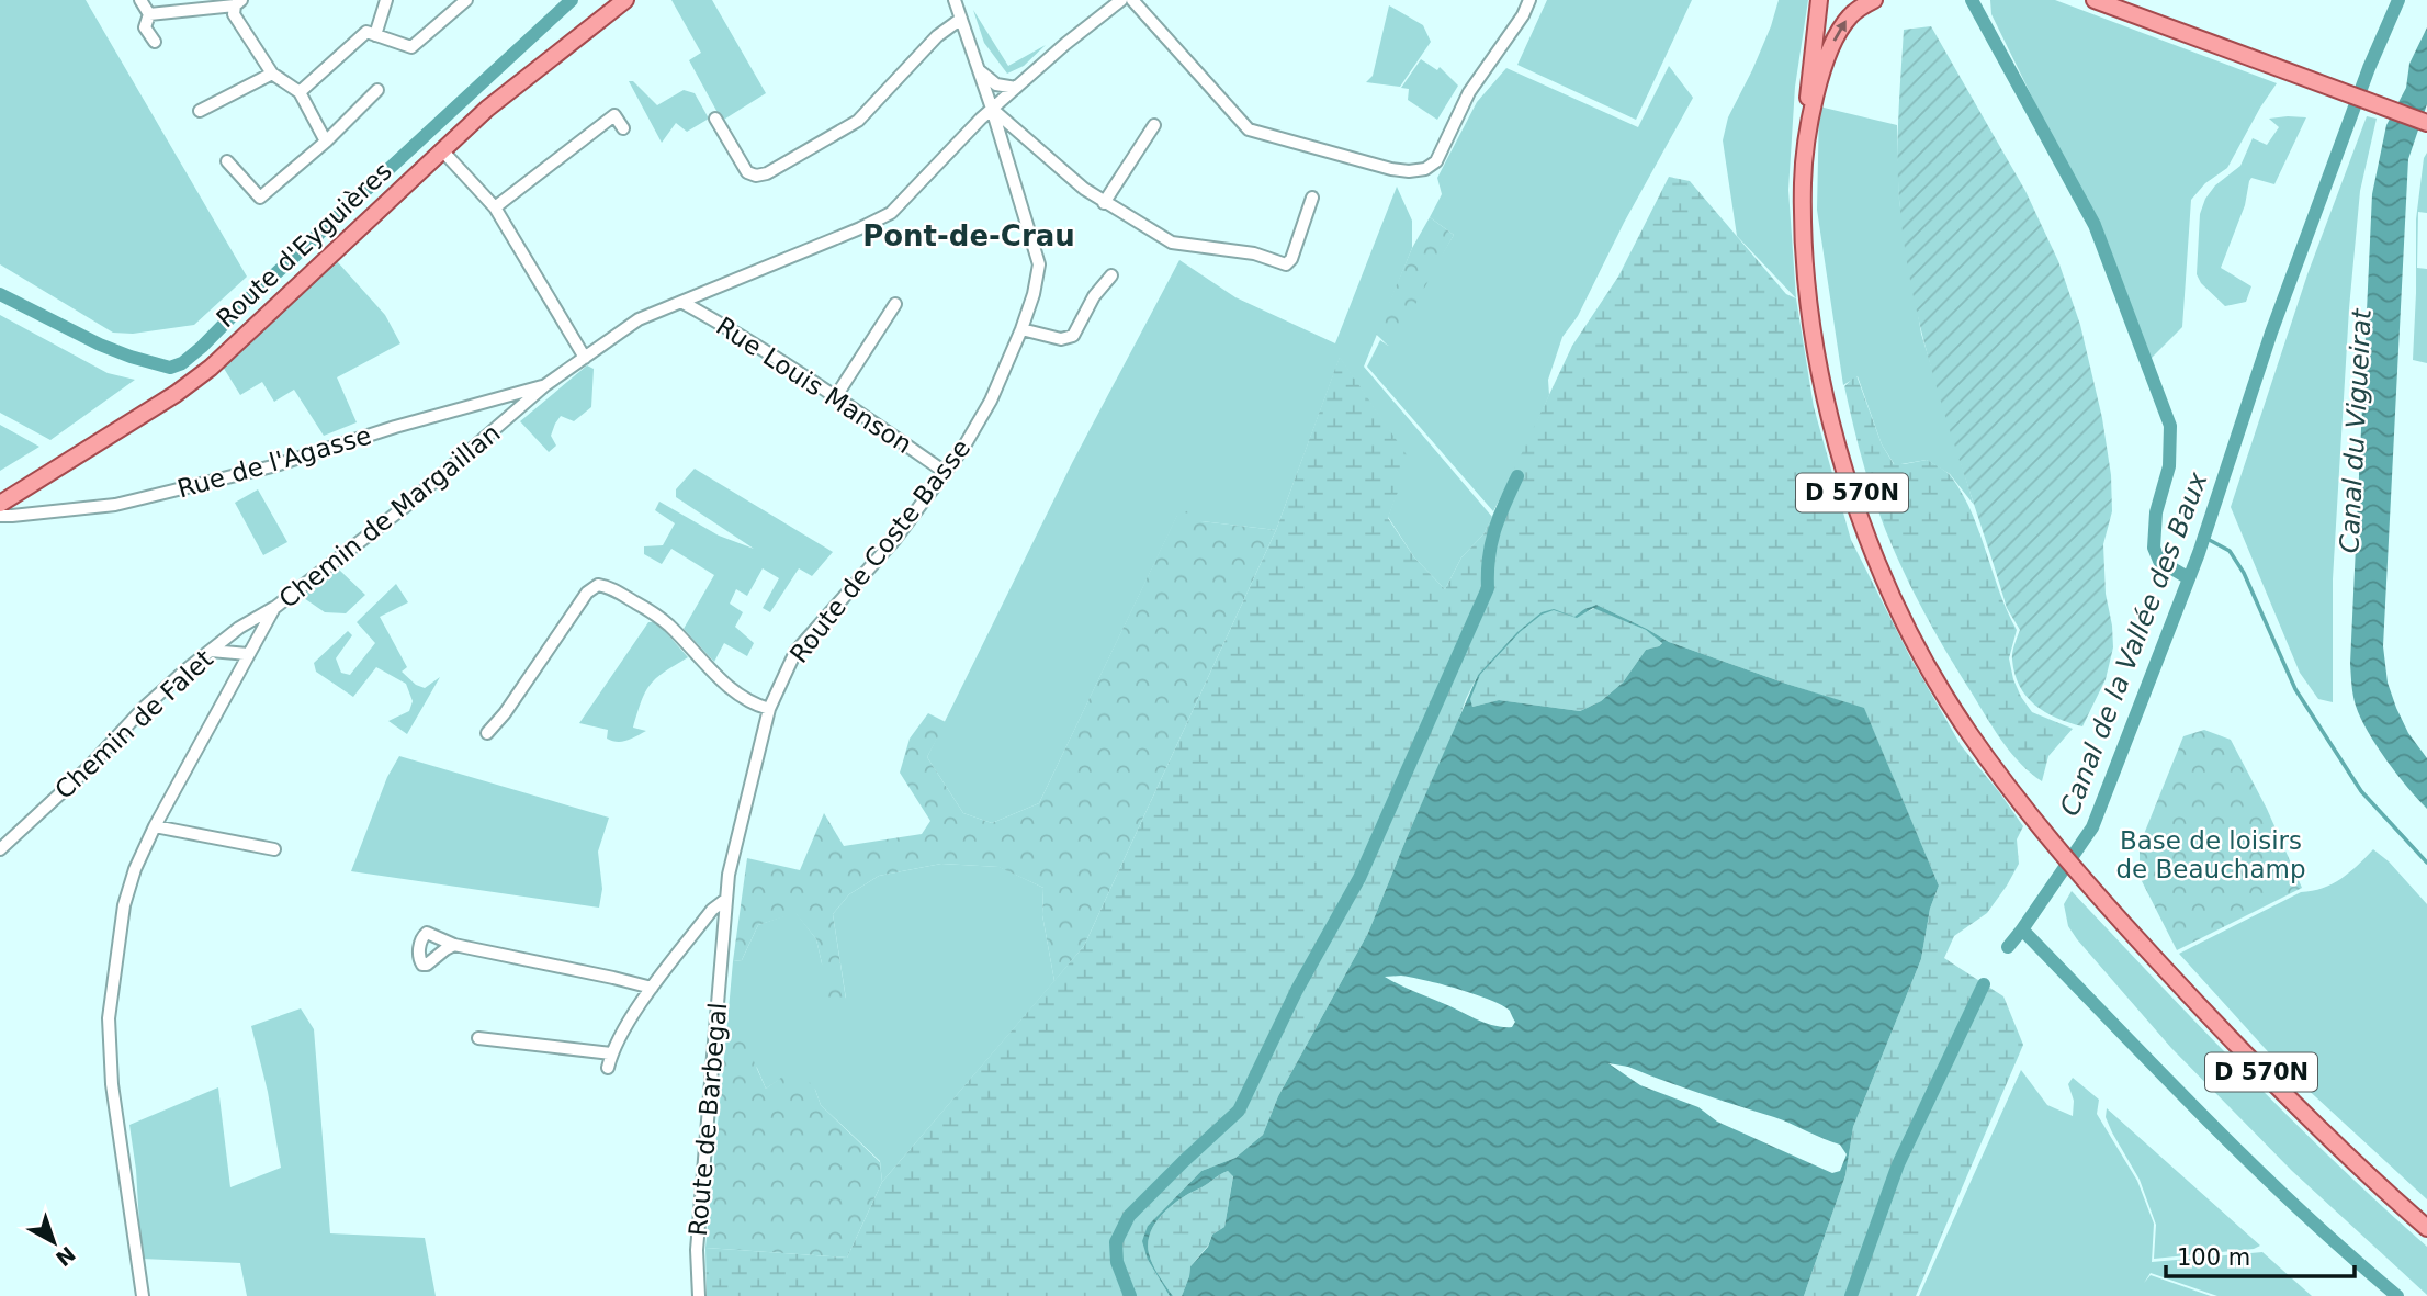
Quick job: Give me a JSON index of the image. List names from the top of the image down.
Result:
{
  "streets": {
    "main road": ["Route d'Eyguières", "D 570N"],
    "street": [
      "Rue Louis Manson",
      "Rue de l'Agasse",
      "Chemin de Margaillan",
      "Route de Coste Basse",
      "Chemin de Falet",
      "Route de Barbegal"
    ]
  },
  "crossings": [
    ["Rue Louis Manson", "Chemin de Margaillan"],
    ["Rue Louis Manson", "Route de Coste Basse"],
    ["Rue de l'Agasse", "Chemin de Margaillan"],
    ["Chemin de Margaillan", "Route de Coste Basse"],
    ["Chemin de Margaillan", "Chemin de Falet"],
    ["Route de Coste Basse", "Route de Barbegal"]
  ],
  "districts": ["Pont-de-Crau"],
  "water": ["Canal du Vigueirat", "Canal de la Vallée des Baux"],
  "parks": ["Base de loisirs de Beauchamp"],
  "scale_bar": "100 m",
  "north": "bottom right"
}
